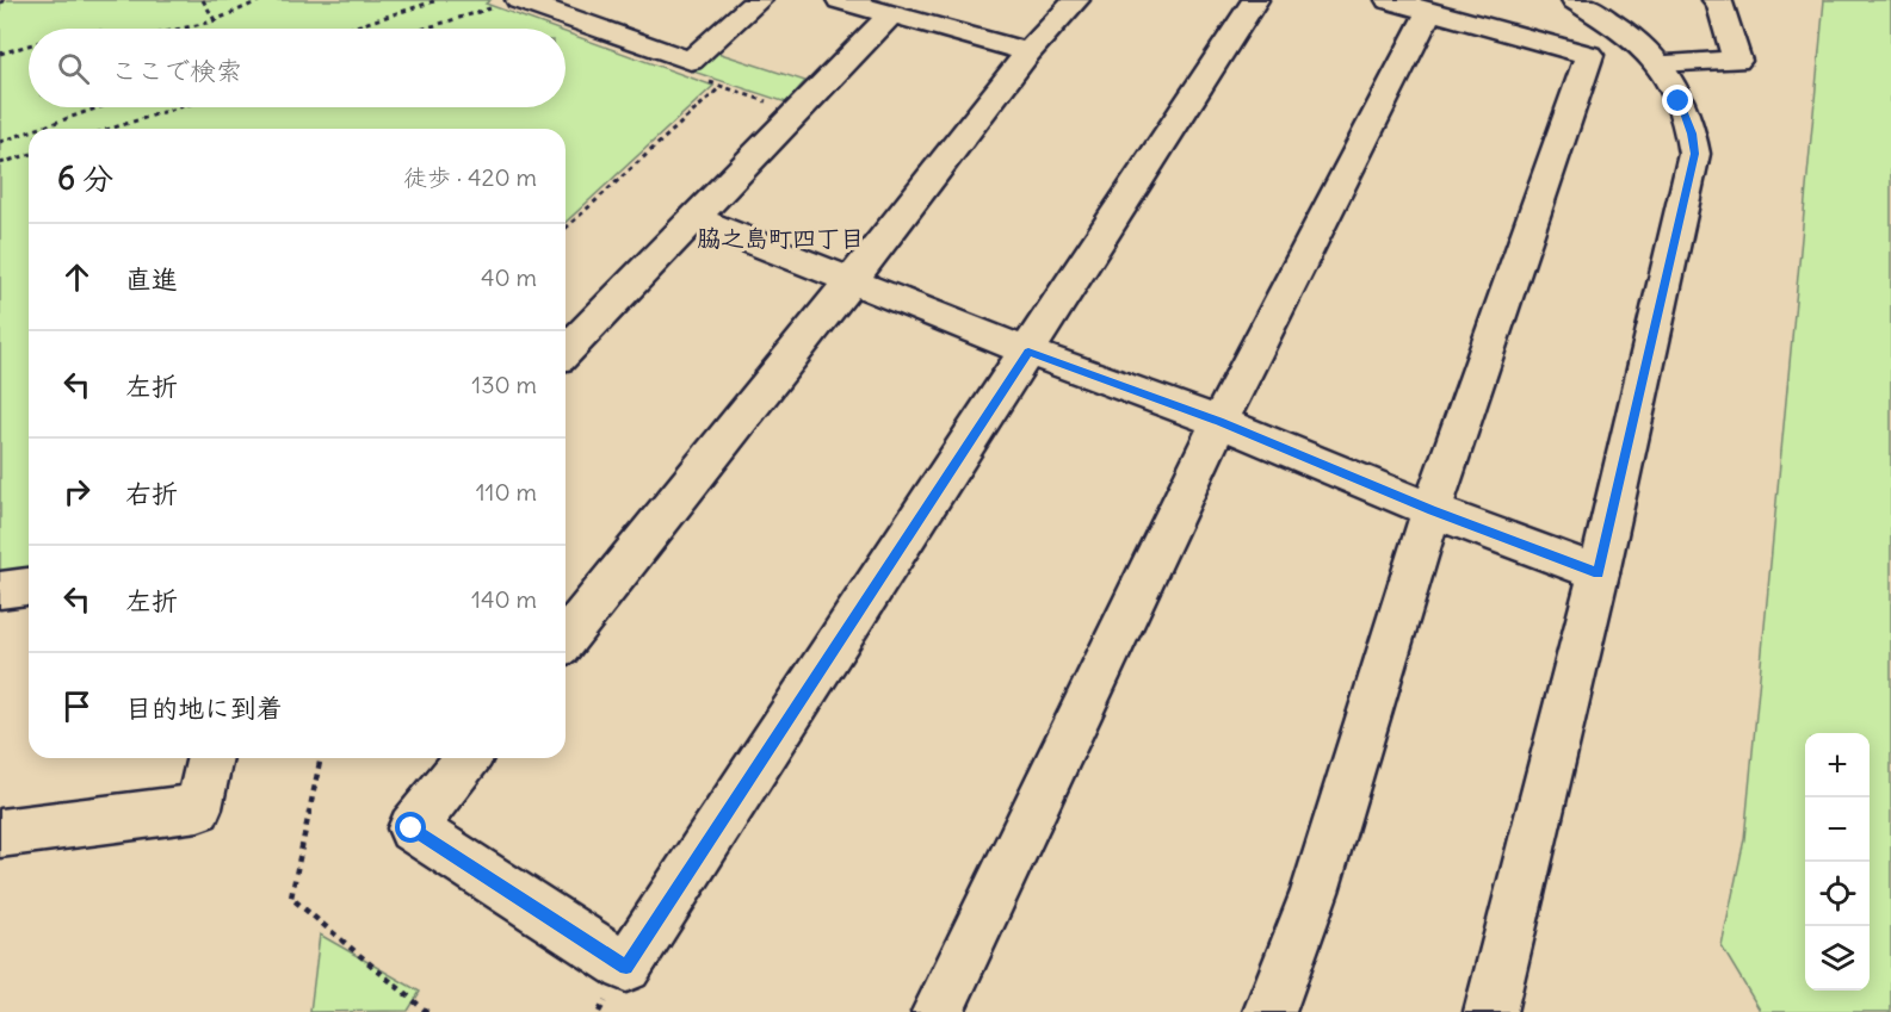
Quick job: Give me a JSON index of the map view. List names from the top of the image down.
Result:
{
  "districts": ["脇之島町四丁目"],
  "page": {
    "search": "ここで検索",
    "heading": ["6 分", "徒歩 · 420 m"],
    "list": [
      ["直進", "40 m"],
      ["左折", "130 m"],
      ["右折", "110 m"],
      ["左折", "140 m"],
      "目的地に到着"
    ],
    "map_buttons": ["+", "−"]
  }
}
